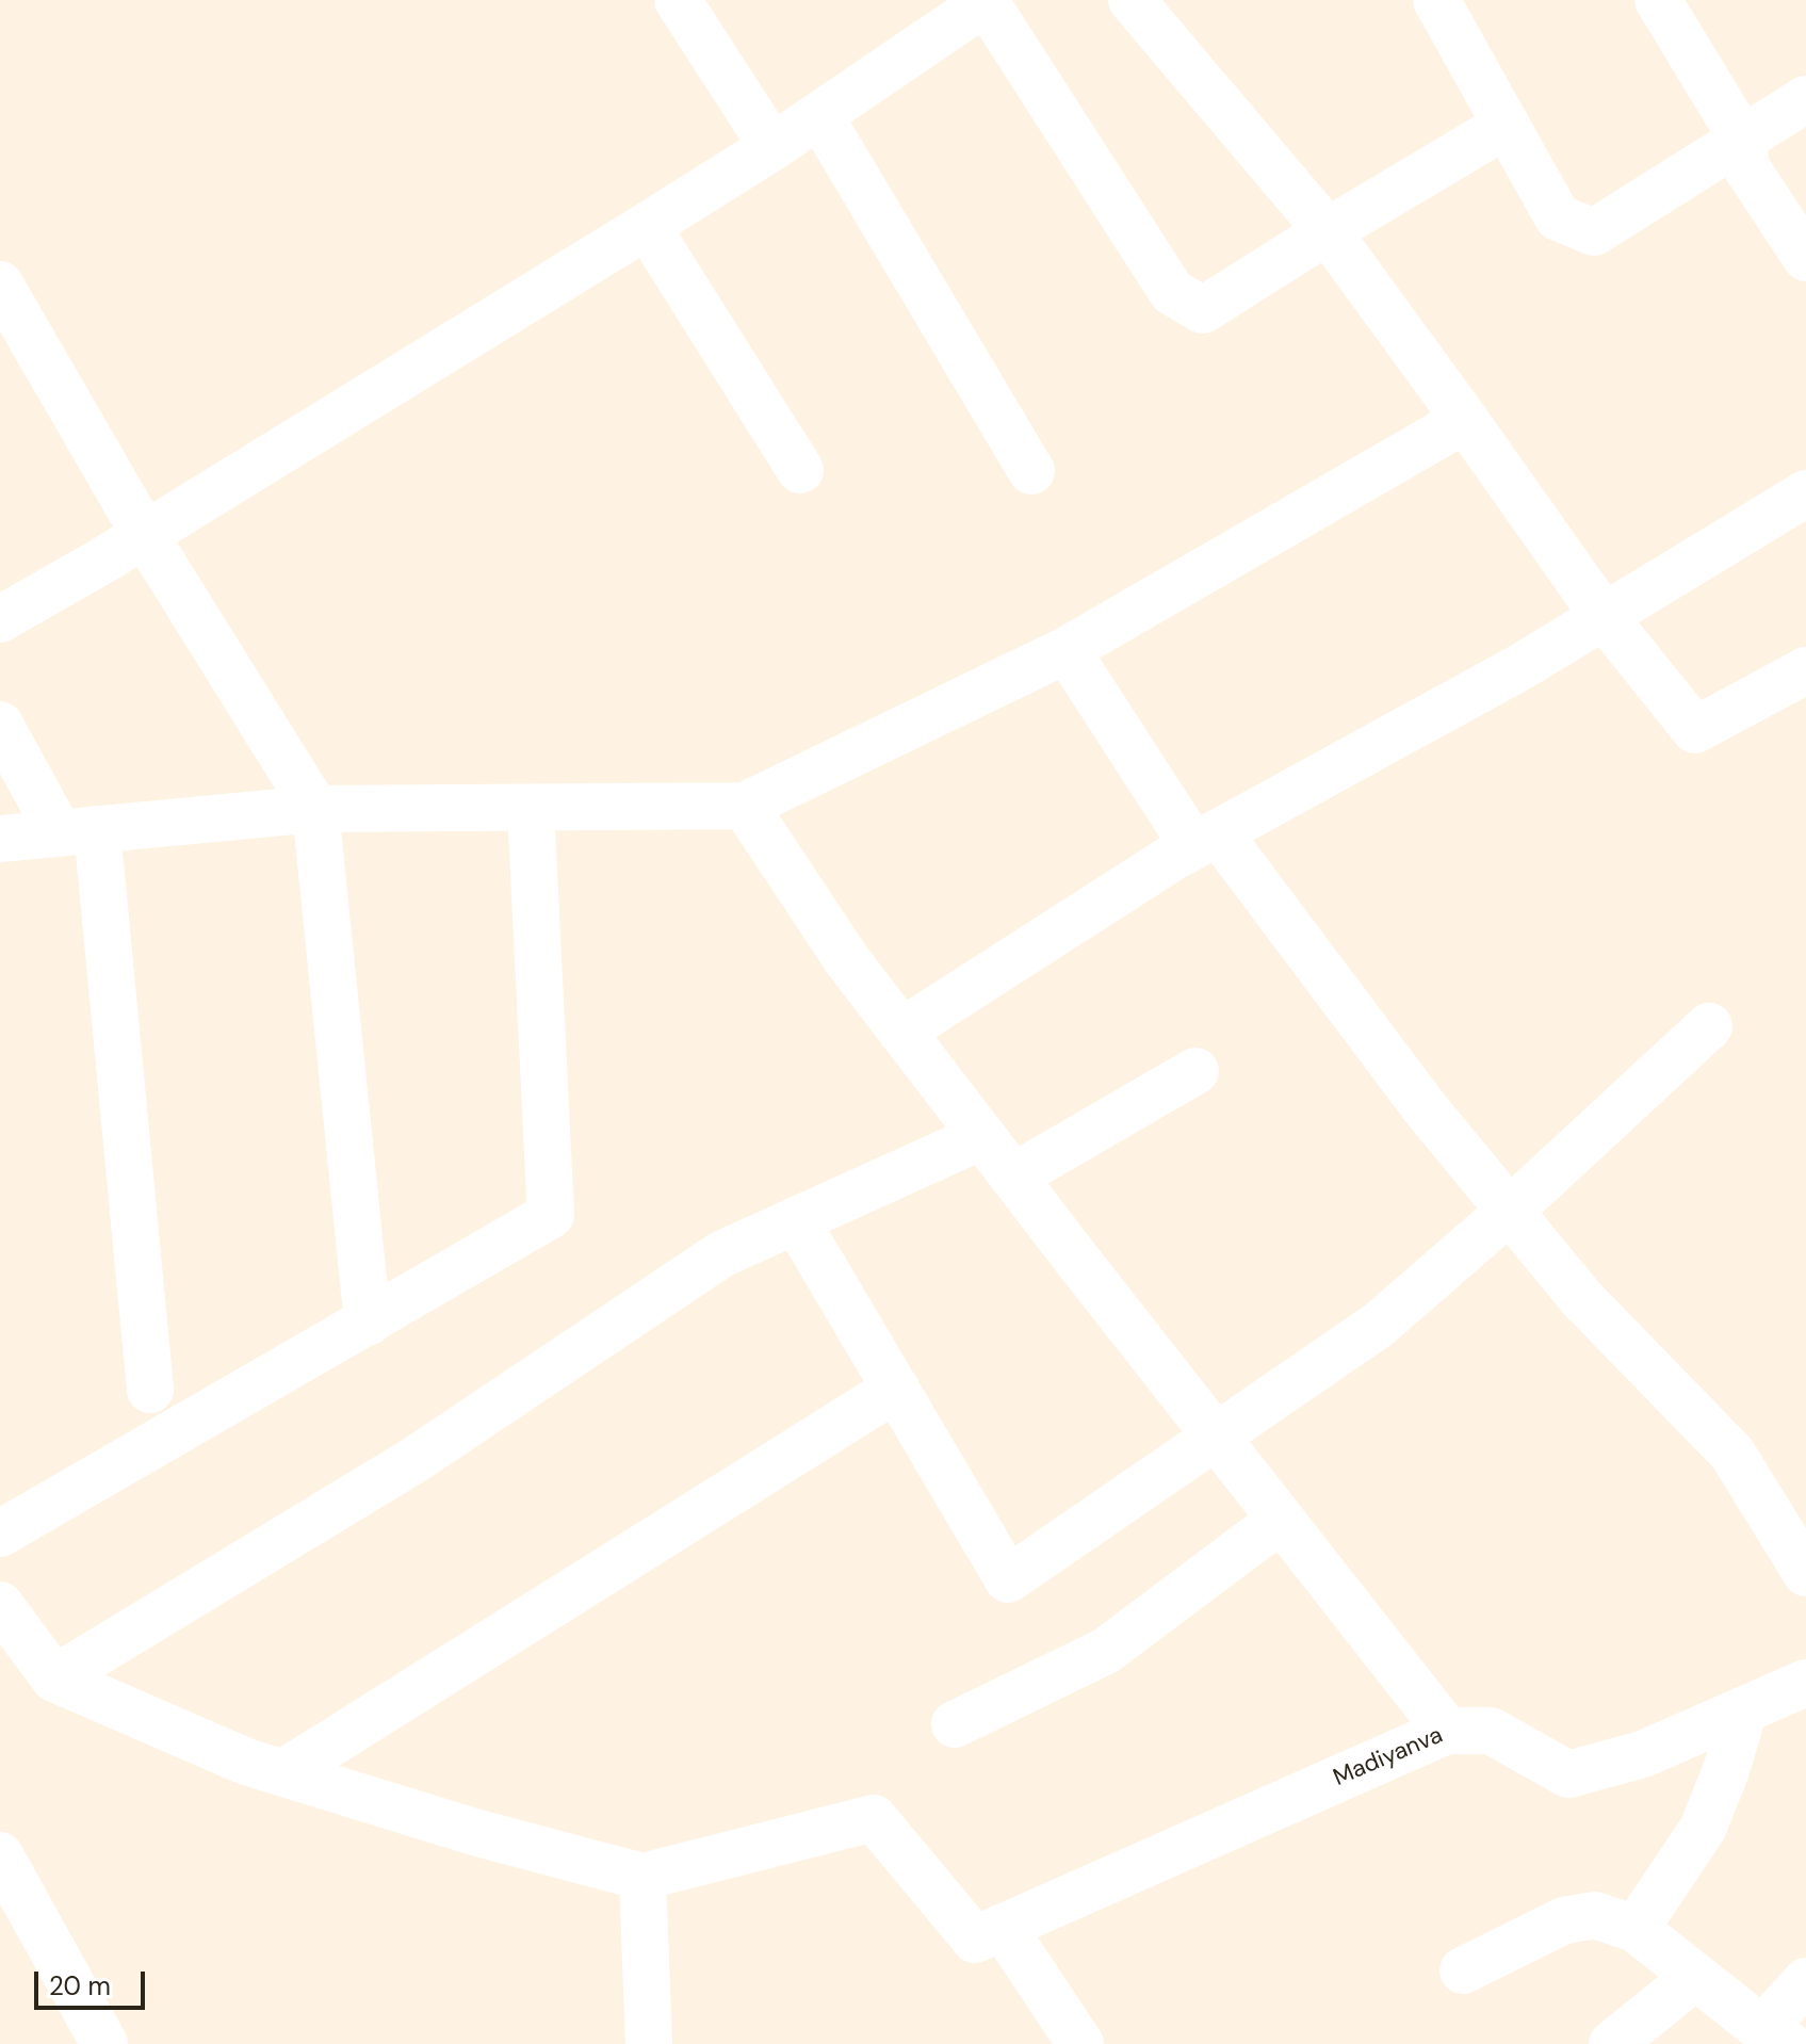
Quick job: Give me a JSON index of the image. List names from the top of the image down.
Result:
{
  "streets": {
    "street": ["Madiyanva"]
  },
  "scale_bar": "20 m"
}
